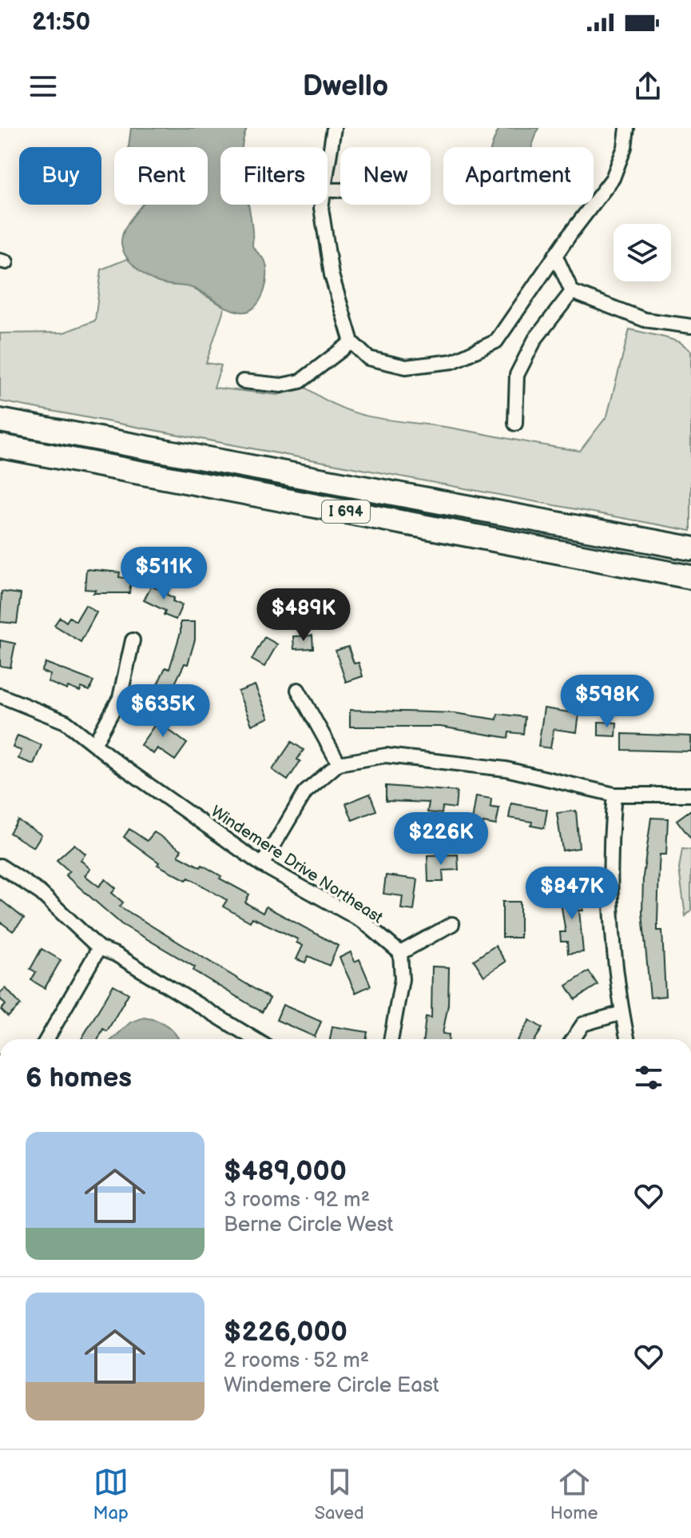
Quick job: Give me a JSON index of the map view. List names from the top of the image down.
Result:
{
  "streets": {
    "highway": ["I 694"],
    "street": ["Windemere Drive Northeast"]
  },
  "page": {
    "status": "21:50",
    "header": "Dwello",
    "chip": [
      "Buy",
      "Rent",
      "Filters",
      "New",
      "Apartment"
    ],
    "price": [
      "$511K",
      "$489K",
      "$598K",
      "$635K",
      "$226K",
      "$847K"
    ],
    "heading": "6 homes",
    "list": [
      {
        "name": "$489,000",
        "note": "3 rooms · 92 m² · Berne Circle West"
      },
      {
        "name": "$226,000",
        "note": "2 rooms · 52 m² · Windemere Circle East"
      }
    ],
    "tabs": ["Map", "Saved", "Home"]
  }
}
